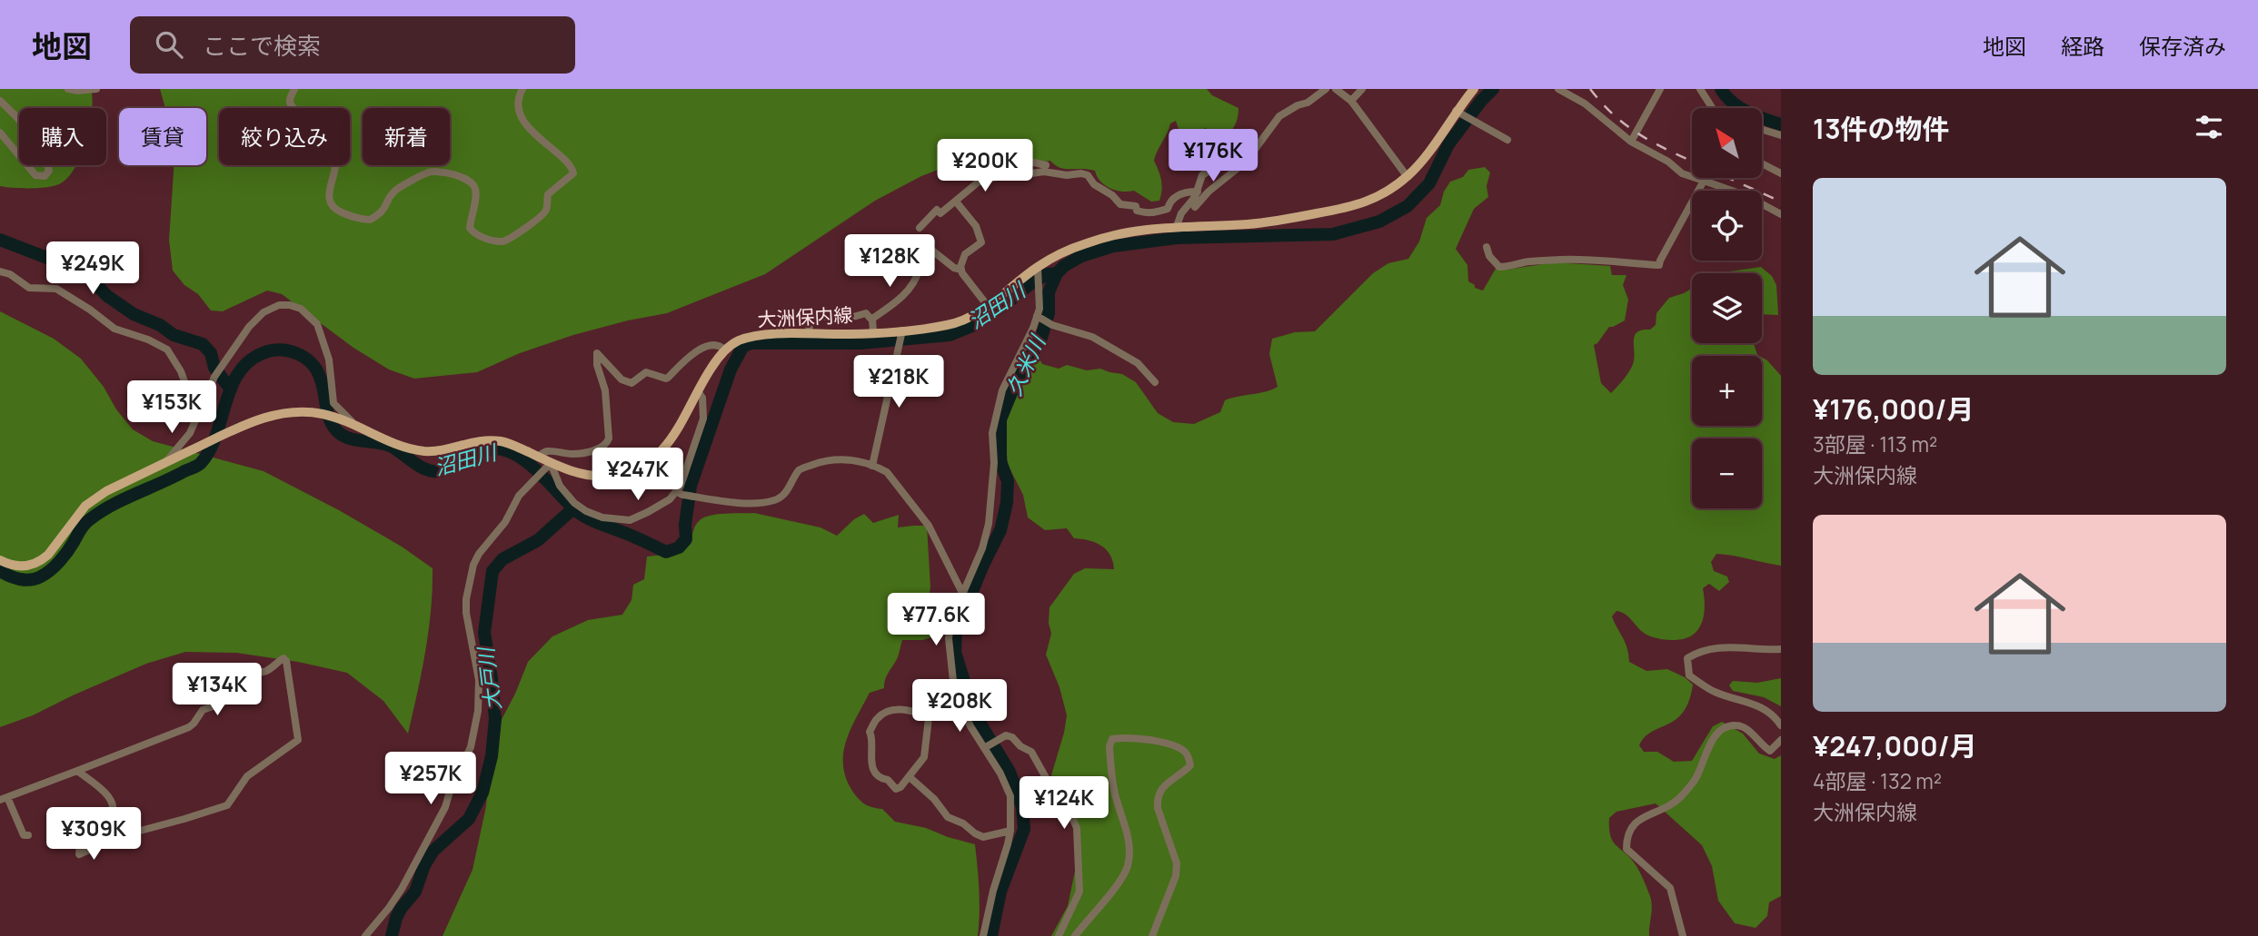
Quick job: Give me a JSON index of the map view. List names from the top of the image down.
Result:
{
  "streets": {
    "main road": ["大洲保内線"]
  },
  "water": ["沼田川", "久米川", "大戸川"],
  "north": "top left",
  "page": {
    "header": "地図",
    "search": "ここで検索",
    "nav": ["地図", "経路", "保存済み"],
    "heading": "13件の物件",
    "map_buttons": ["+", "−"],
    "chip": [
      "購入",
      "賃貸",
      "絞り込み",
      "新着"
    ],
    "price": [
      "¥176K",
      "¥200K",
      "¥128K",
      "¥249K",
      "¥218K",
      "¥153K",
      "¥247K",
      "¥77.6K",
      "¥134K",
      "¥208K",
      "¥257K",
      "¥124K",
      "¥309K"
    ],
    "list": [
      {
        "name": "¥176,000/月",
        "note": "3部屋 · 113 m² · 大洲保内線"
      },
      {
        "name": "¥247,000/月",
        "note": "4部屋 · 132 m² · 大洲保内線"
      }
    ]
  }
}
